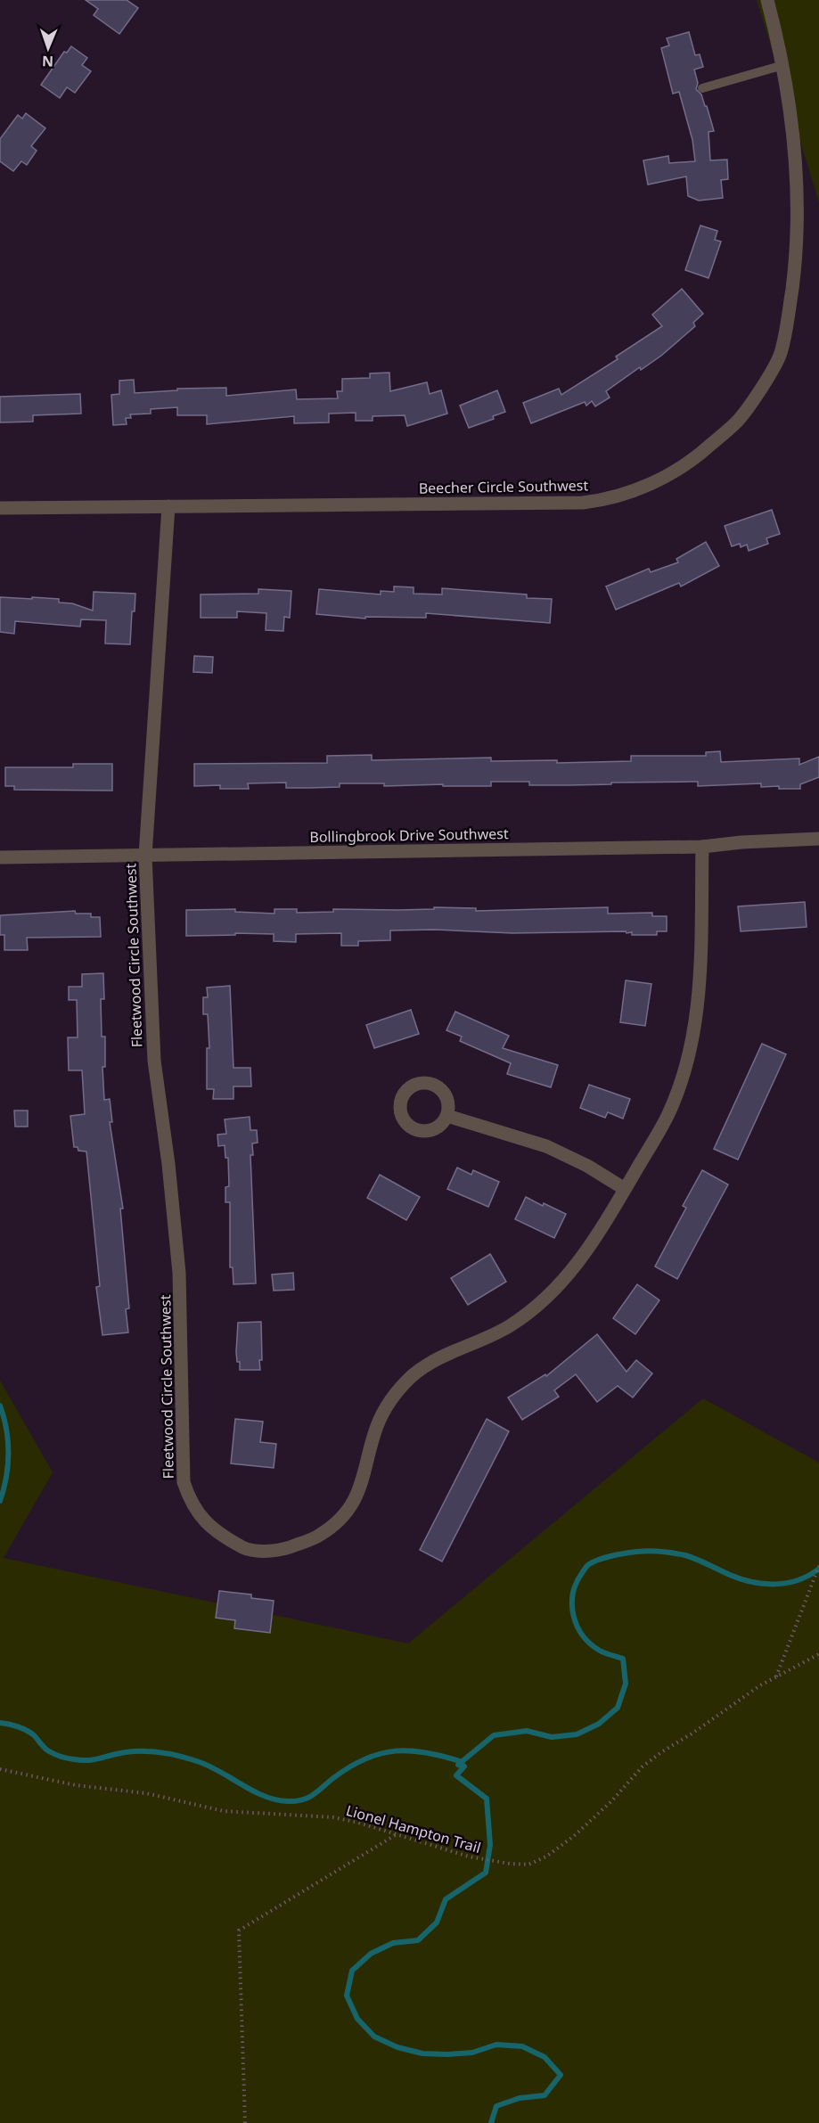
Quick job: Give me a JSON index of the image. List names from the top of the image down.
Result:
{
  "streets": {
    "street": ["Beecher Circle Southwest", "Bollingbrook Drive Southwest", "Fleetwood Circle Southwest"],
    "path": ["Lionel Hampton Trail"]
  },
  "crossings": [
    ["Beecher Circle Southwest", "Fleetwood Circle Southwest"],
    ["Bollingbrook Drive Southwest", "Fleetwood Circle Southwest"]
  ],
  "north": "bottom"
}
